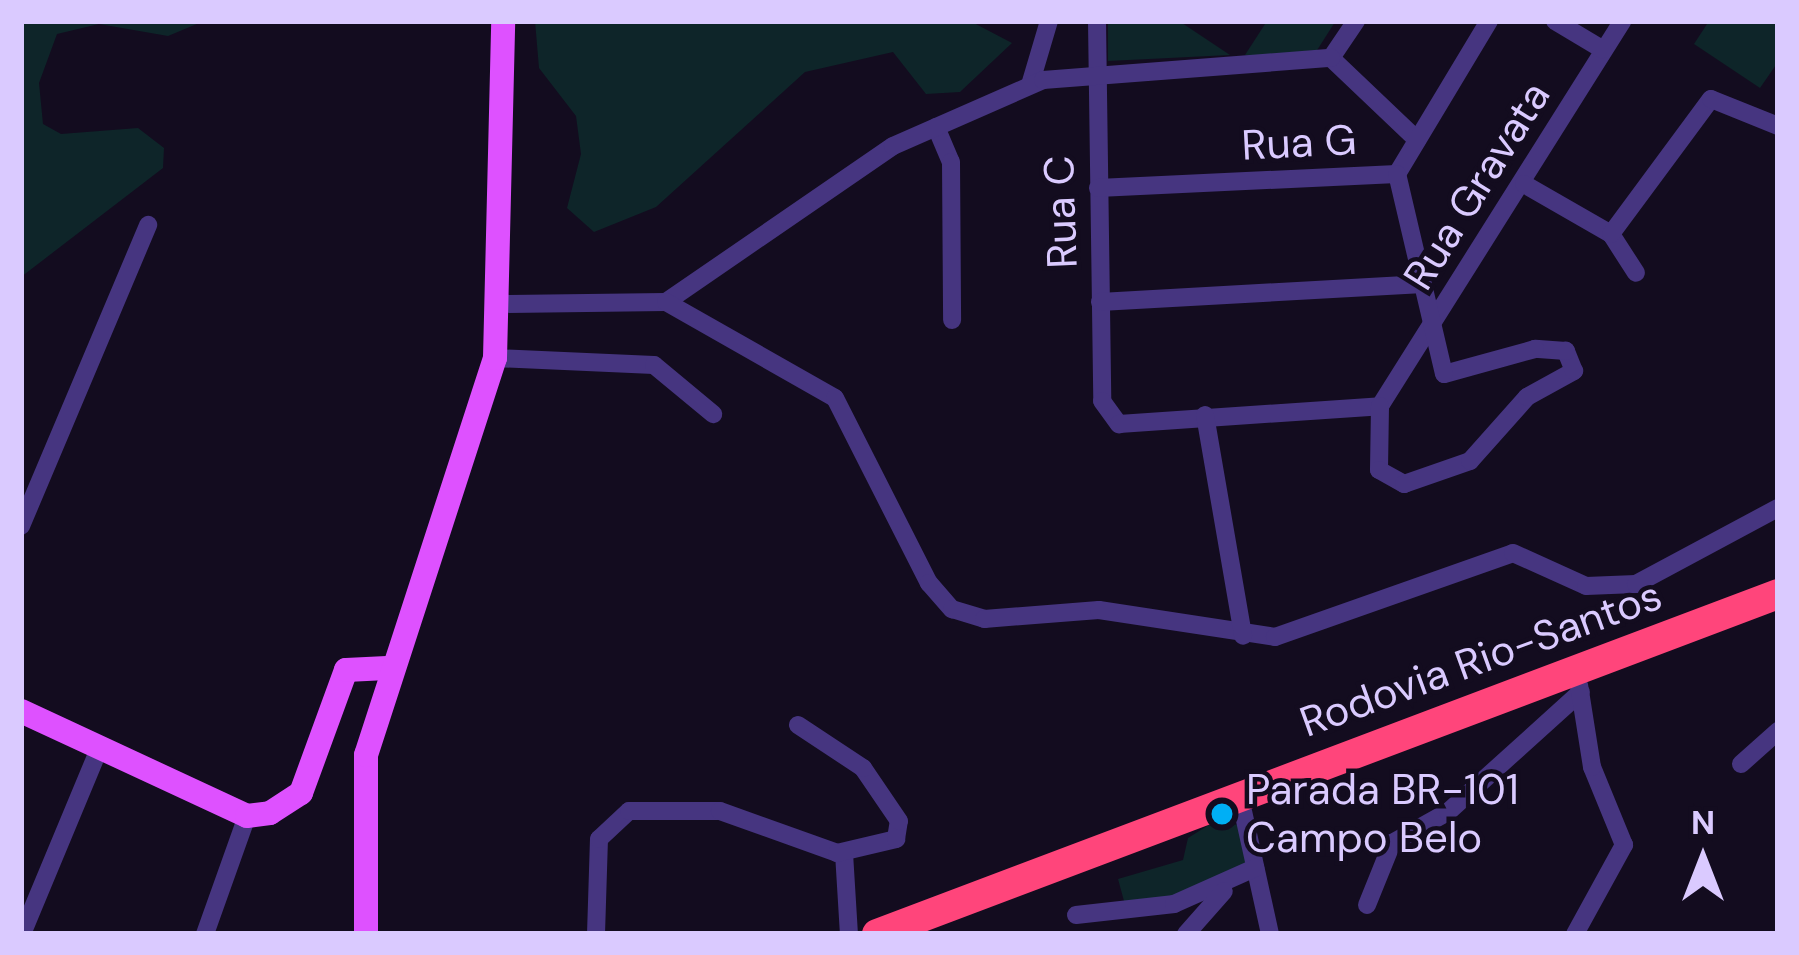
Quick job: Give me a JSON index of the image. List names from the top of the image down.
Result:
{
  "streets": {
    "highway": ["Rodovia Rio-Santos"],
    "street": ["Rua G", "Rua Gravata", "Rua C"]
  },
  "crossings": [
    ["Rua G", "Rua C"]
  ],
  "places": ["Parada BR-101 Campo Belo"],
  "north": "top"
}
